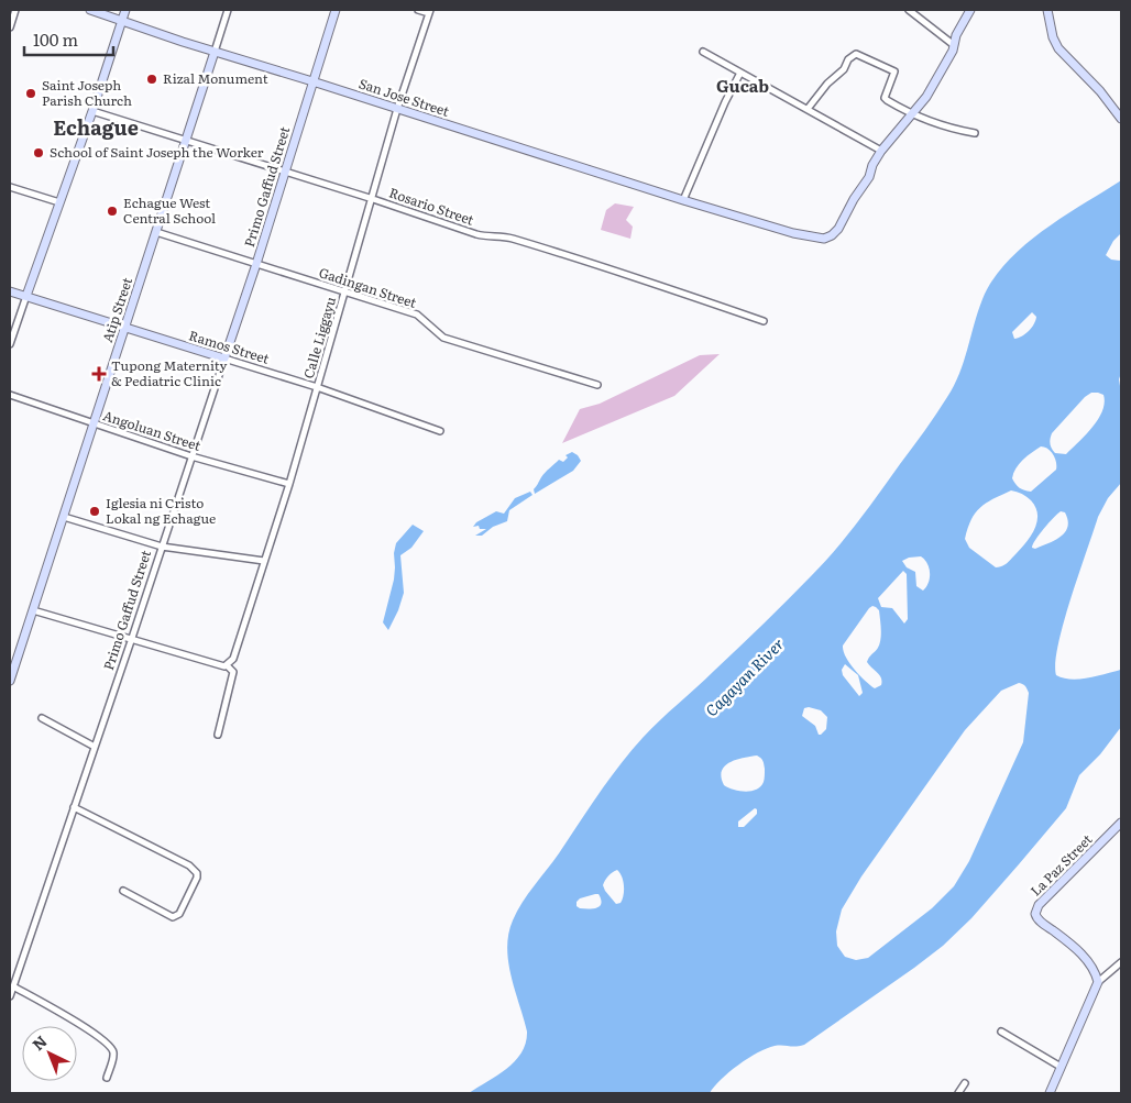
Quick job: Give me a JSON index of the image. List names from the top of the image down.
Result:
{
  "streets": {
    "street": [
      "San Jose Street",
      "Primo Gaffud Street",
      "Rosario Street",
      "Gadingan Street",
      "Atip Street",
      "Calle Liggayu",
      "Ramos Street",
      "Angoluan Street",
      "La Paz Street"
    ]
  },
  "crossings": [
    ["San Jose Street", "Primo Gaffud Street"],
    ["San Jose Street", "Atip Street"],
    ["San Jose Street", "Calle Liggayu"],
    ["Primo Gaffud Street", "Rosario Street"],
    ["Primo Gaffud Street", "Gadingan Street"],
    ["Primo Gaffud Street", "Ramos Street"],
    ["Primo Gaffud Street", "Angoluan Street"],
    ["Rosario Street", "Atip Street"],
    ["Rosario Street", "Calle Liggayu"],
    ["Gadingan Street", "Atip Street"],
    ["Gadingan Street", "Calle Liggayu"],
    ["Atip Street", "Ramos Street"],
    ["Atip Street", "Angoluan Street"],
    ["Calle Liggayu", "Ramos Street"],
    ["Calle Liggayu", "Angoluan Street"]
  ],
  "districts": ["Gucab", "Echague"],
  "water": ["Cagayan River"],
  "places": {
    "other": [
      "Rizal Monument",
      "Saint Joseph Parish Church",
      "School of Saint Joseph the Worker",
      "Echague West Central School",
      "Iglesia ni Cristo Lokal ng Echague"
    ],
    "health": ["Tupong Maternity & Pediatric Clinic"]
  },
  "scale_bar": "100 m",
  "north": "top left"
}
